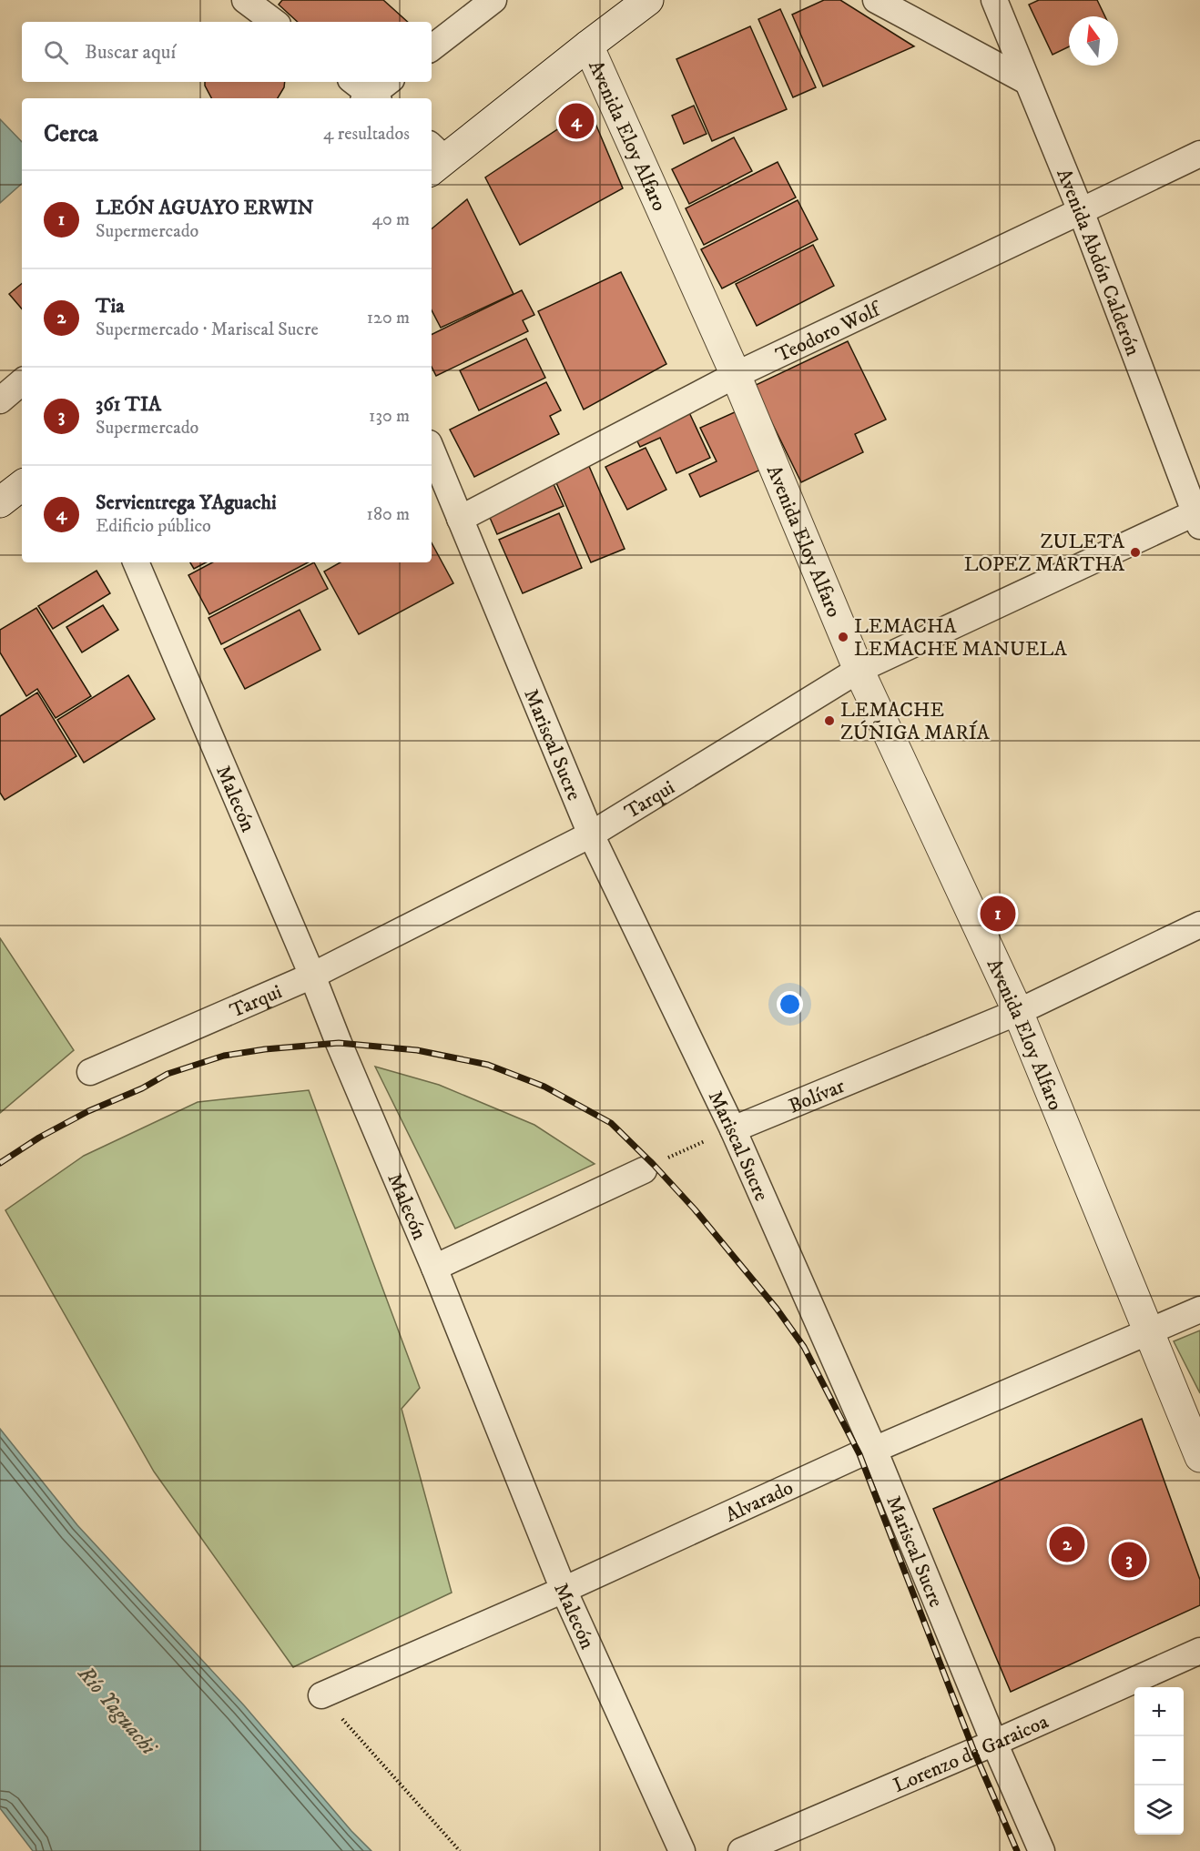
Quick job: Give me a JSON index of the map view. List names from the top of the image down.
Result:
{
  "streets": {
    "street": [
      "Avenida Eloy Alfaro",
      "Avenida Abdón Calderón",
      "Teodoro Wolf",
      "Mariscal Sucre",
      "Malecón",
      "Tarqui",
      "Bolívar",
      "Alvarado",
      "Lorenzo de Garaicoa"
    ]
  },
  "crossings": [
    ["Avenida Eloy Alfaro", "Teodoro Wolf"],
    ["Avenida Eloy Alfaro", "Tarqui"],
    ["Avenida Eloy Alfaro", "Bolívar"],
    ["Avenida Eloy Alfaro", "Alvarado"],
    ["Avenida Abdón Calderón", "Teodoro Wolf"],
    ["Avenida Abdón Calderón", "Tarqui"],
    ["Teodoro Wolf", "Mariscal Sucre"],
    ["Mariscal Sucre", "Tarqui"],
    ["Mariscal Sucre", "Bolívar"],
    ["Mariscal Sucre", "Alvarado"],
    ["Mariscal Sucre", "Lorenzo de Garaicoa"],
    ["Malecón", "Tarqui"],
    ["Malecón", "Alvarado"]
  ],
  "water": ["Río Yaguachi"],
  "places": ["ZULETA LOPEZ MARTHA", "LEMACHA LEMACHE MANUELA", "LEMACHE ZÚÑIGA MARÍA"],
  "north": "top",
  "page": {
    "search": "Buscar aquí",
    "heading": ["Cerca", "4 resultados"],
    "pins": [
      "4",
      "1",
      "2",
      "3"
    ],
    "list": [
      {
        "mark": "1",
        "name": "LEÓN AGUAYO ERWIN",
        "note": "Supermercado",
        "value": "40 m"
      },
      {
        "mark": "2",
        "name": "Tia",
        "note": "Supermercado · Mariscal Sucre",
        "value": "120 m"
      },
      {
        "mark": "3",
        "name": "361 TIA",
        "note": "Supermercado",
        "value": "130 m"
      },
      {
        "mark": "4",
        "name": "Servientrega YAguachi",
        "note": "Edificio público",
        "value": "180 m"
      }
    ],
    "map_buttons": ["+", "−"]
  }
}
